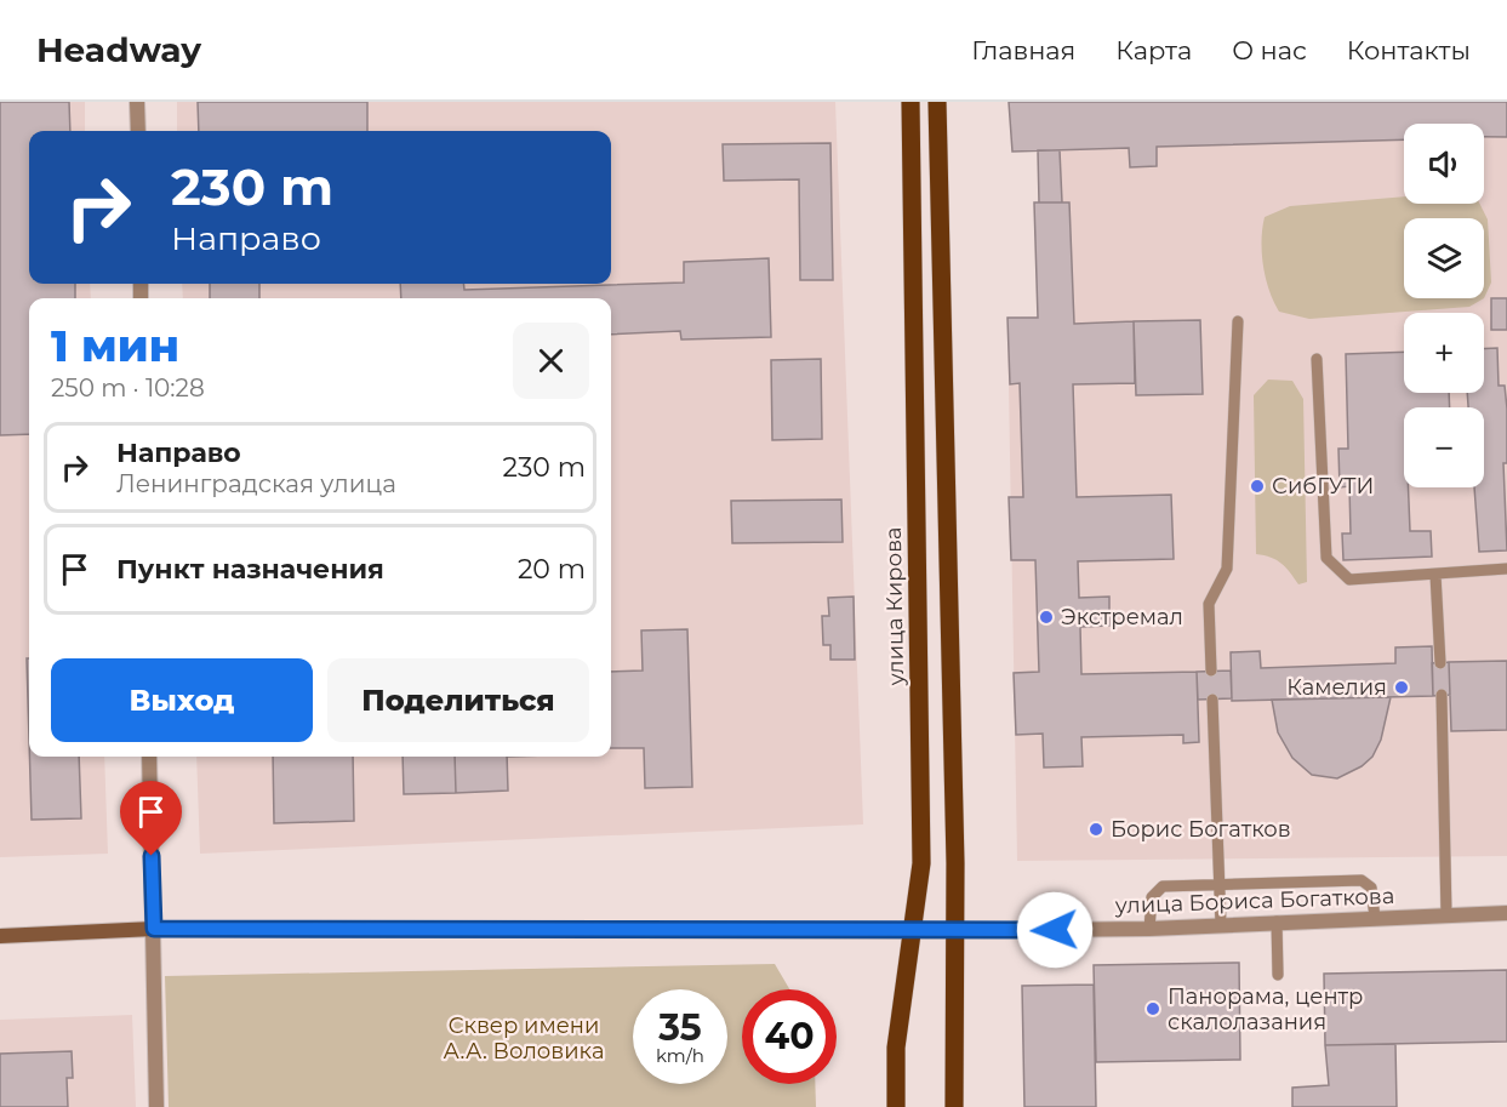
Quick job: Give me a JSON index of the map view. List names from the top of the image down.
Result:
{
  "streets": {
    "main road": ["улица Кирова", "улица Бориса Богаткова"]
  },
  "crossings": [
    ["улица Кирова", "улица Бориса Богаткова"]
  ],
  "parks": ["Cквер имени А.А. Воловика"],
  "places": [
    "СибГУТИ",
    "Экстремал",
    "Камелия",
    "Борис Богатков",
    "Панорама, центр скалолазания"
  ],
  "page": {
    "header": "Headway",
    "nav": [
      "Главная",
      "Карта",
      "О нас",
      "Контакты"
    ],
    "map_buttons": ["+", "−"],
    "turn": ["230 m", "Направо"],
    "heading": ["1 мин", "250 m · 10:28"],
    "list": [
      {
        "name": "Направо",
        "note": "Ленинградская улица",
        "value": "230 m"
      },
      {
        "name": "Пункт назначения",
        "value": "20 m"
      }
    ],
    "buttons": ["Выход", "Поделиться"],
    "speed": "35 km/h",
    "limit": "40"
  }
}
